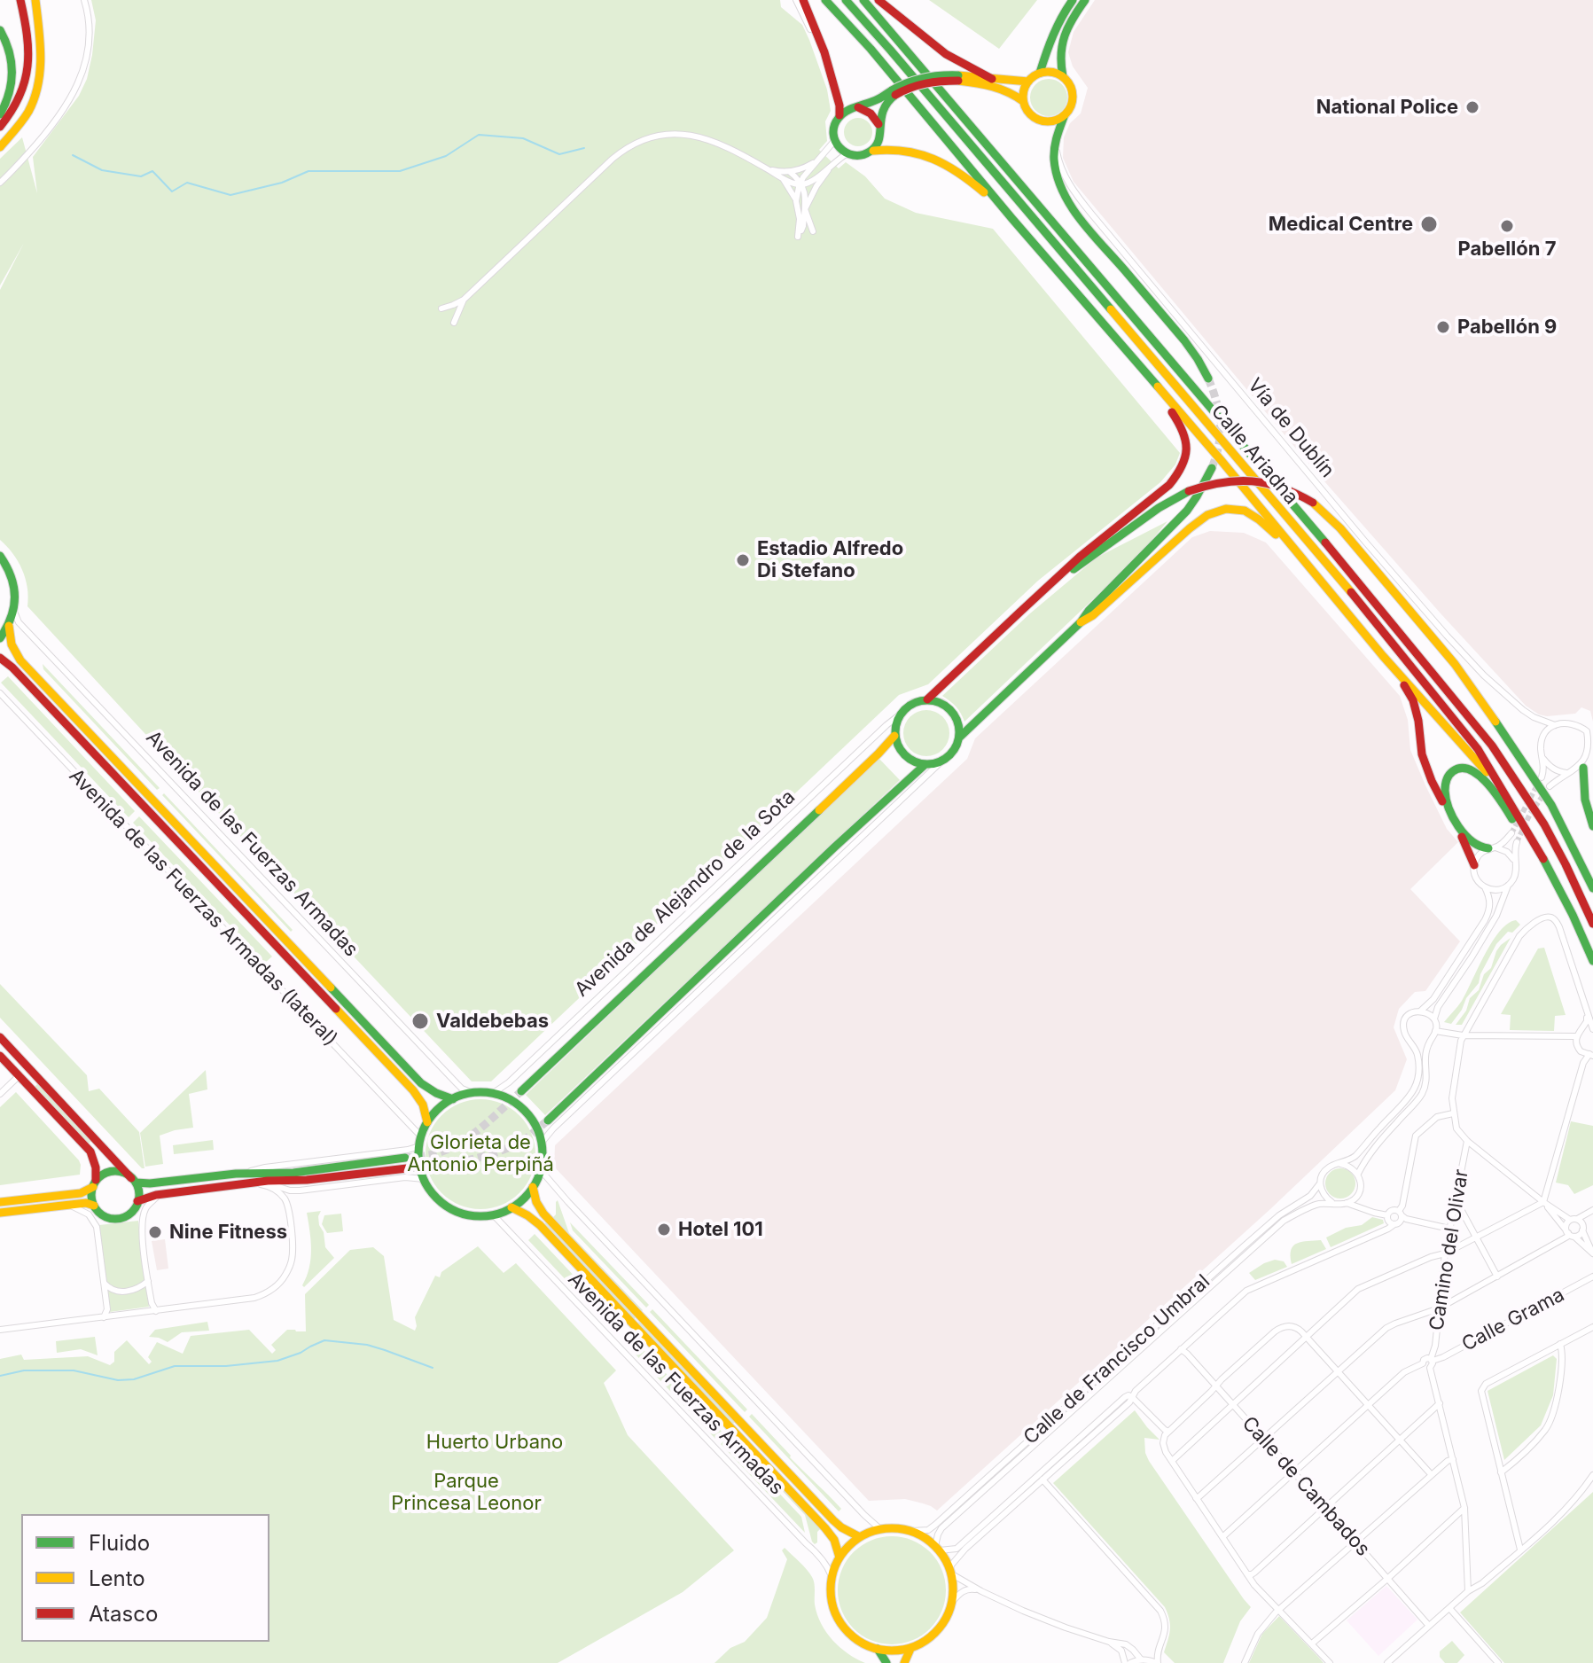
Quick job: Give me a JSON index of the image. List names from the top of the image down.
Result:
{
  "streets": {
    "main road": ["Calle Ariadna", "Avenida de las Fuerzas Armadas", "Avenida de Alejandro de la Sota"],
    "street": [
      "Vía de Dublín",
      "Avenida de las Fuerzas Armadas (lateral)",
      "Camino del Olivar",
      "Calle Grama",
      "Calle de Francisco Umbral",
      "Calle de Cambados"
    ]
  },
  "crossings": [
    ["Avenida de las Fuerzas Armadas", "Avenida de Alejandro de la Sota"],
    ["Avenida de las Fuerzas Armadas", "Avenida de las Fuerzas Armadas (lateral)"],
    ["Avenida de las Fuerzas Armadas", "Calle de Francisco Umbral"],
    ["Avenida de Alejandro de la Sota", "Avenida de las Fuerzas Armadas (lateral)"],
    ["Camino del Olivar", "Calle Grama"]
  ],
  "parks": ["Glorieta de Antonio Perpiñá", "Huerto Urbano", "Parque Princesa Leonor"],
  "places": [
    "National Police",
    "Medical Centre",
    "Pabellón 7",
    "Pabellón 9",
    "Estadio Alfredo Di Stefano",
    "Valdebebas",
    "Hotel 101",
    "Nine Fitness"
  ],
  "legend": ["Fluido", "Lento", "Atasco"]
}
